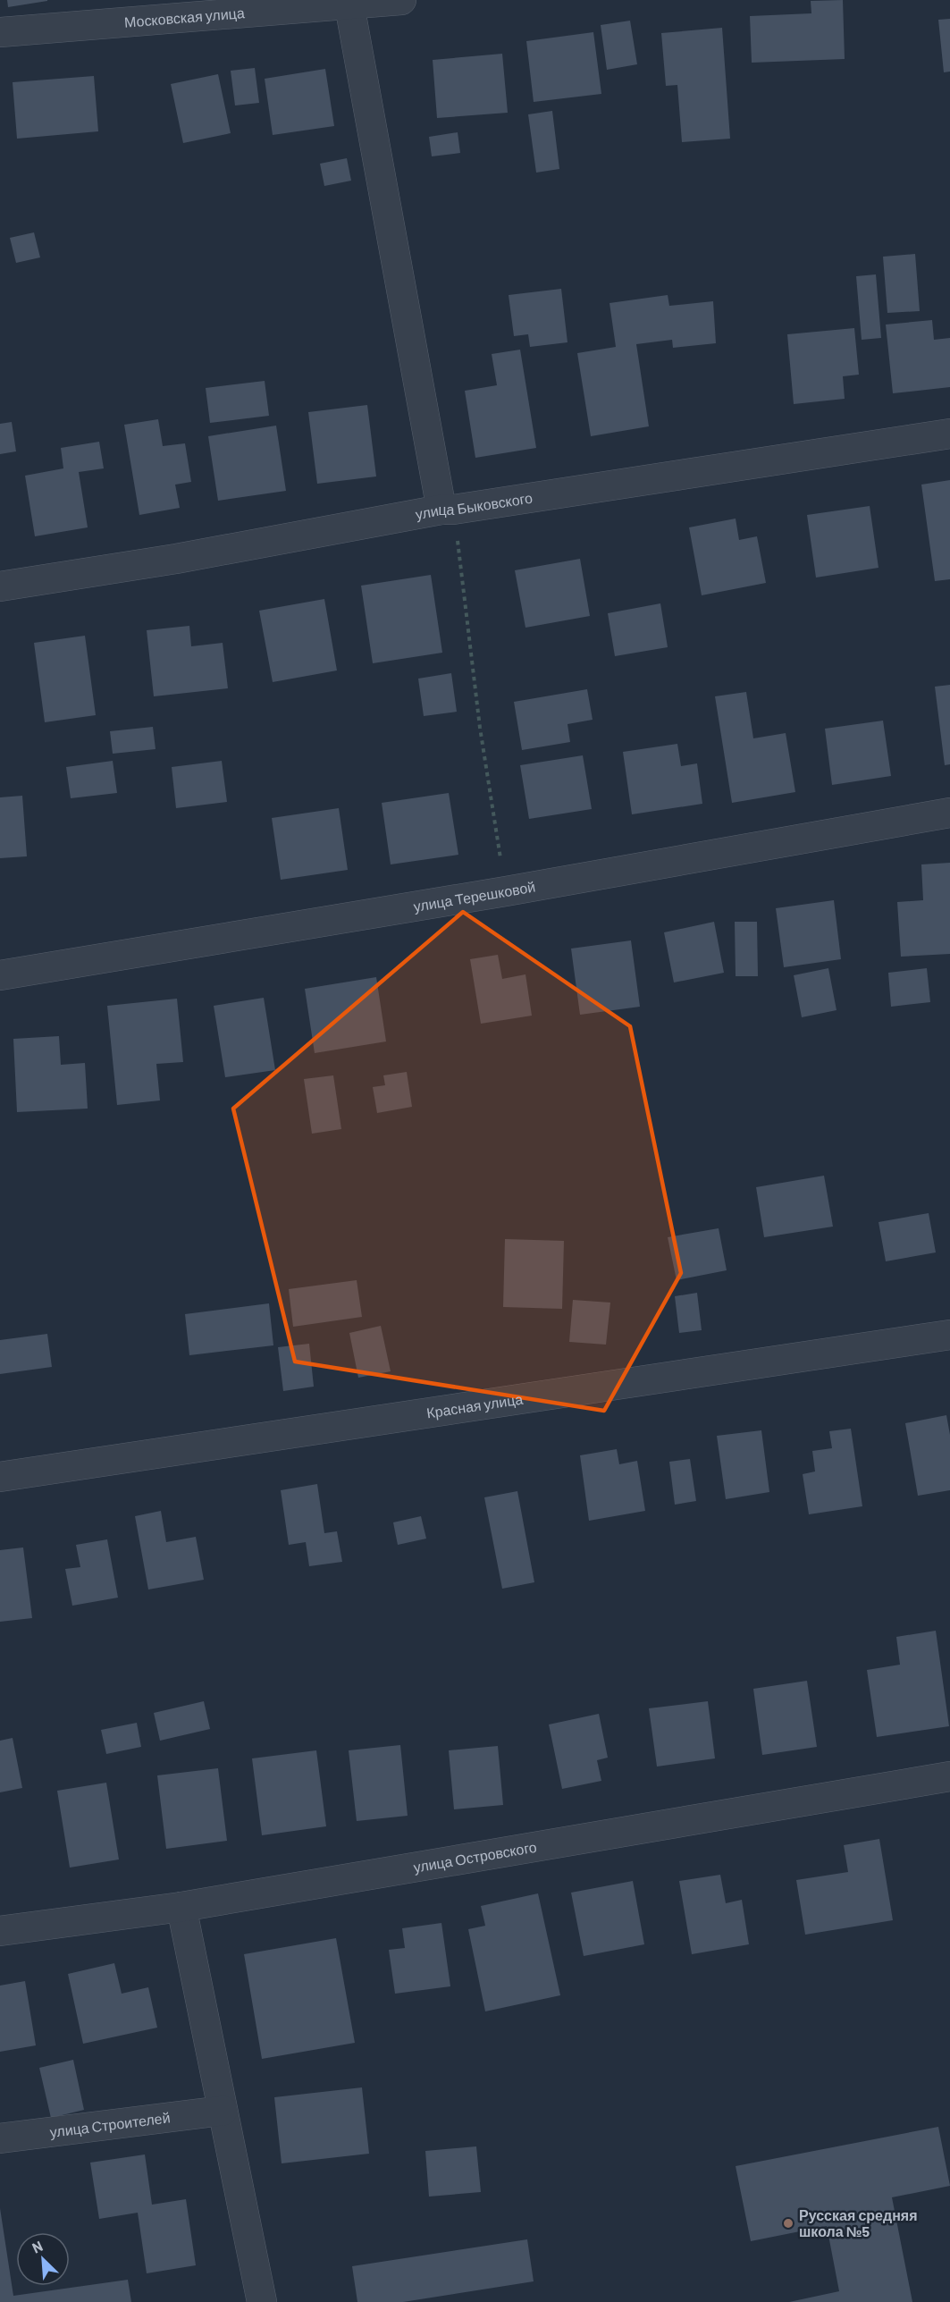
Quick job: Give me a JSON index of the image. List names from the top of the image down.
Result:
{
  "streets": {
    "street": [
      "Московская улица",
      "улица Быковского",
      "улица Терешковой",
      "Красная улица",
      "улица Островского",
      "улица Строителей"
    ]
  },
  "places": ["Русская средняя школа №5"],
  "north": "top left"
}
